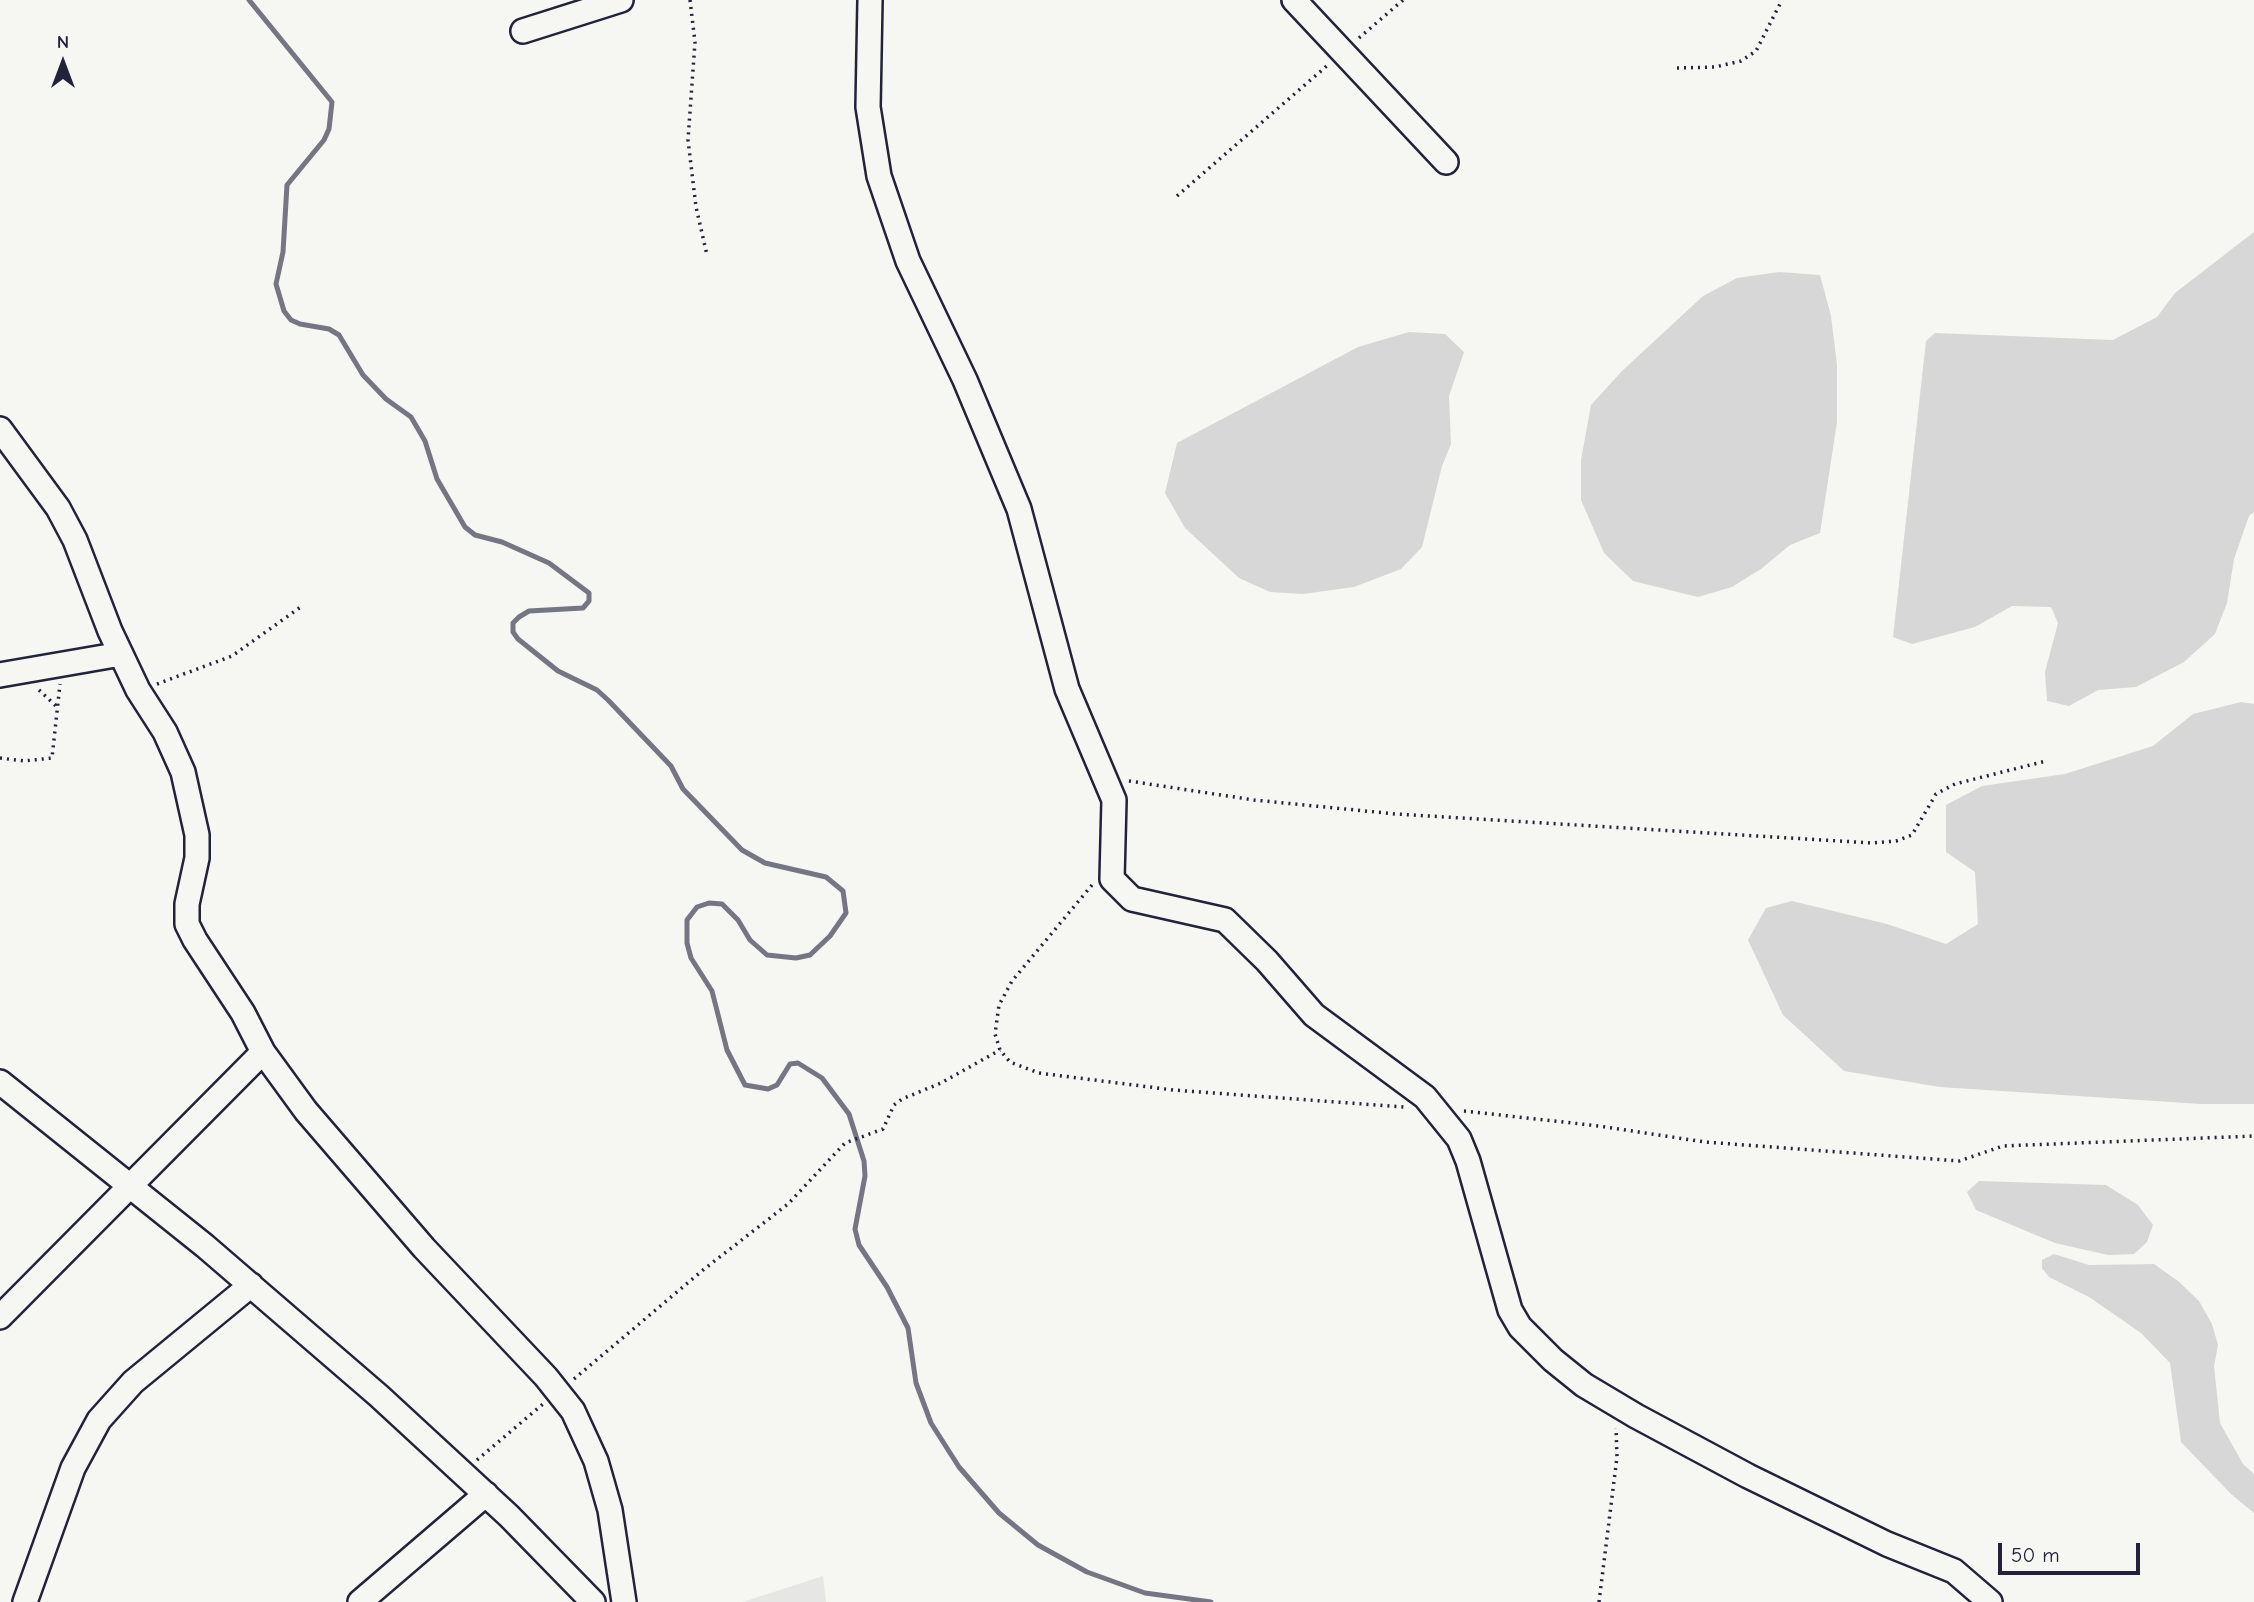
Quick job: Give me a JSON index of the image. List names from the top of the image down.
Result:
{
  "scale_bar": "50 m",
  "north": "top"
}
